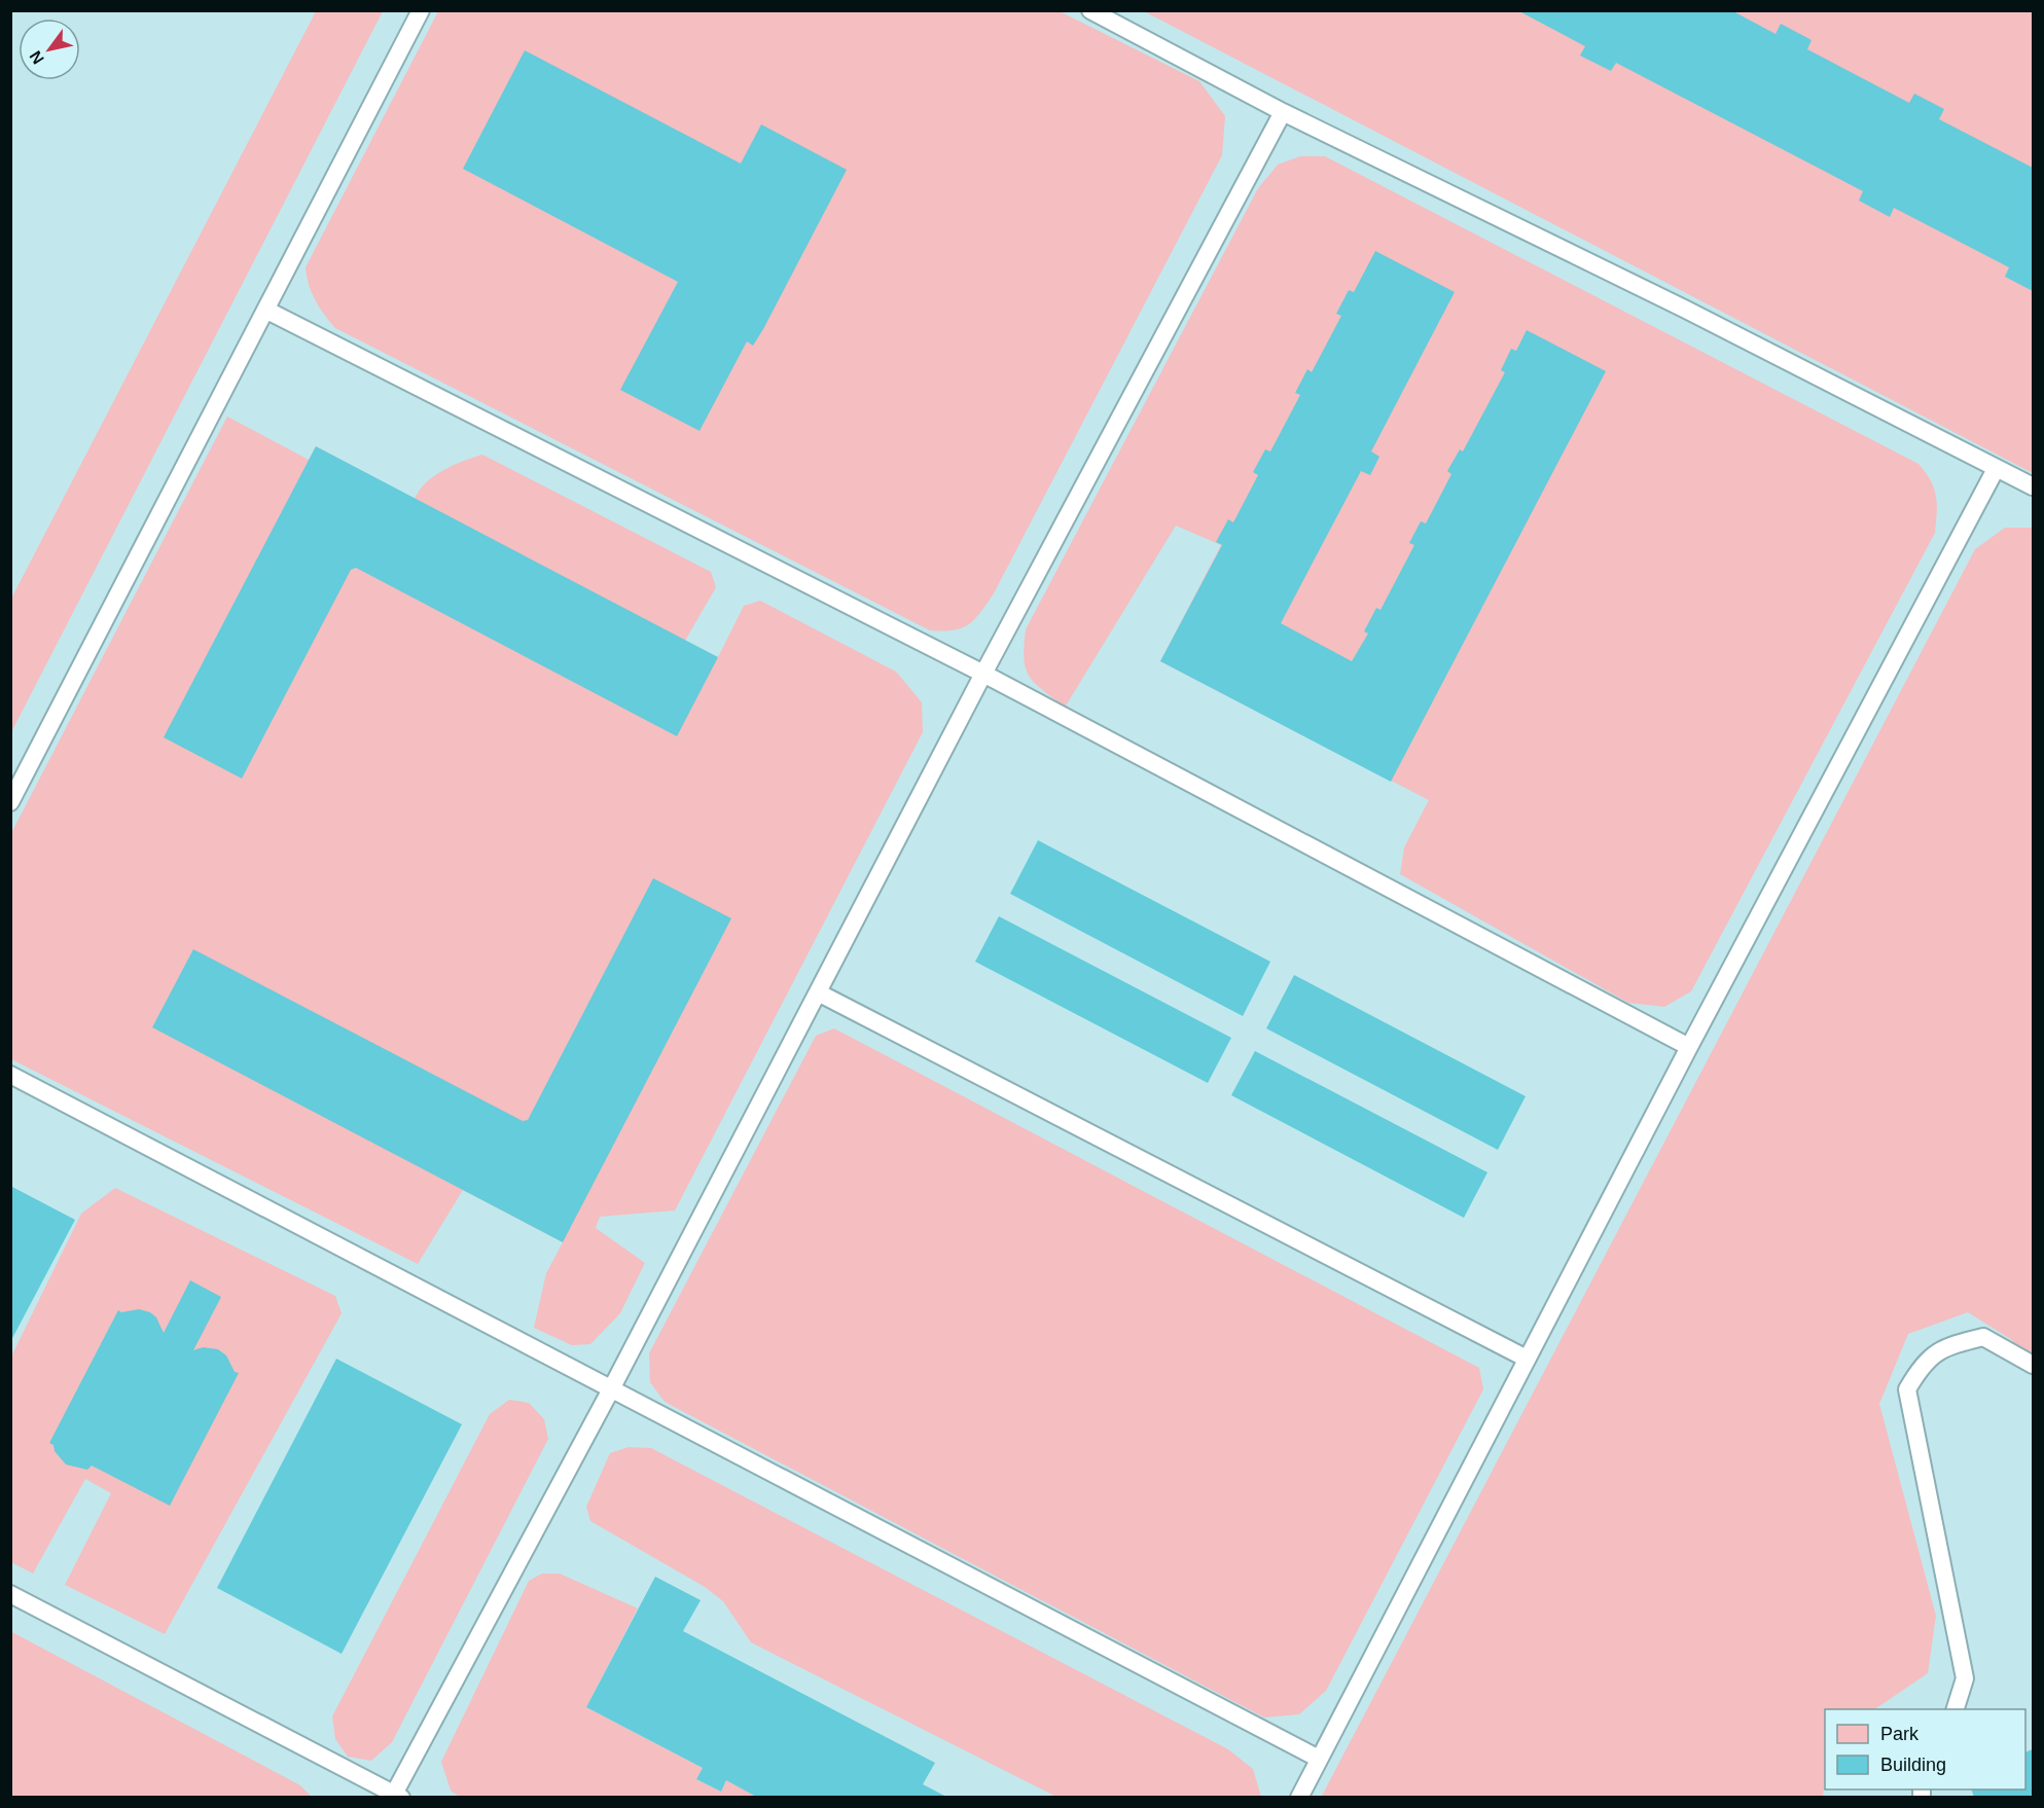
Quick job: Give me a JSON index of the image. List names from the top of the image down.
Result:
{
  "legend": ["Park", "Building"],
  "north": "bottom left"
}
